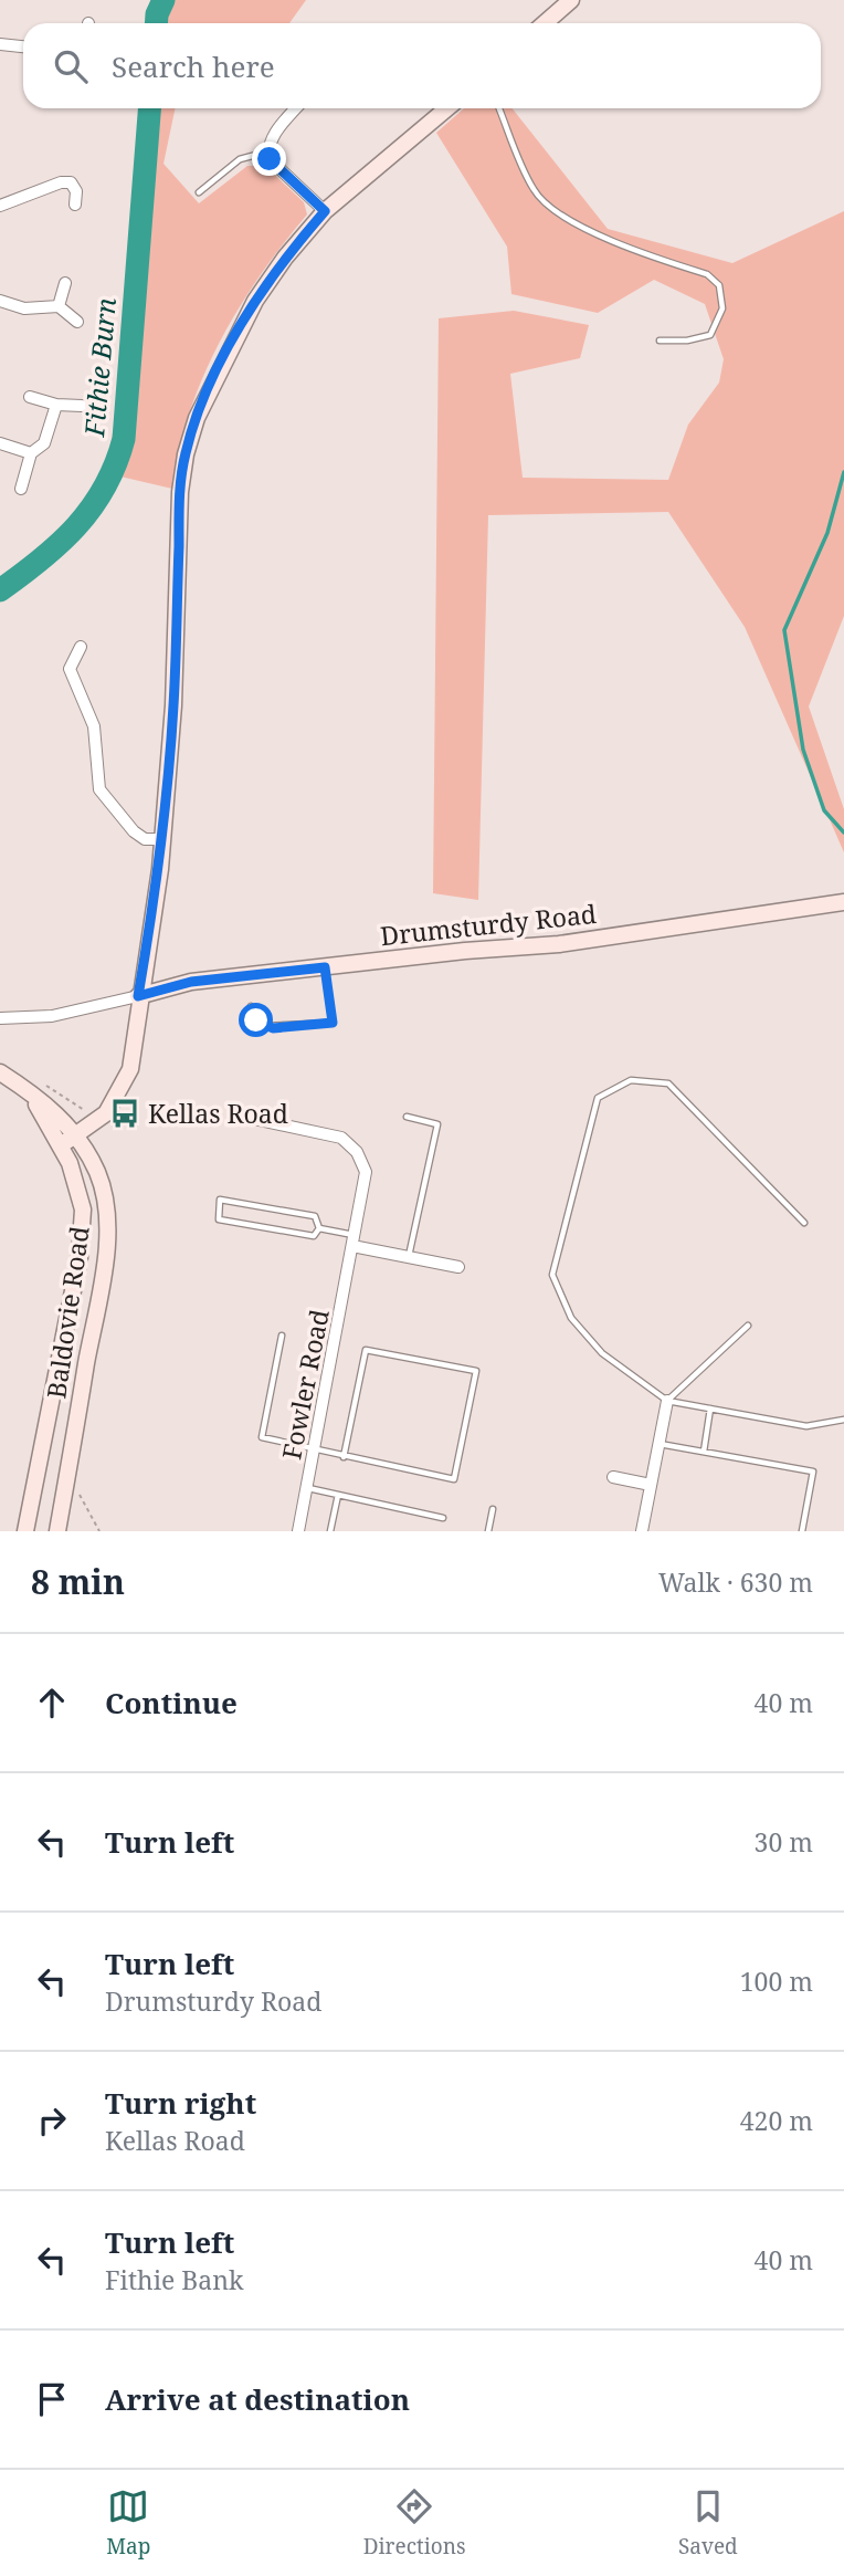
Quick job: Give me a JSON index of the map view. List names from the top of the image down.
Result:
{
  "streets": {
    "main road": ["Drumsturdy Road", "Baldovie Road"],
    "street": ["Fowler Road"]
  },
  "water": ["Fithie Burn"],
  "places": {
    "bus stop": ["Kellas Road"]
  },
  "page": {
    "search": "Search here",
    "heading": ["8 min", "Walk · 630 m"],
    "list": [
      ["Continue", "40 m"],
      ["Turn left", "30 m"],
      ["Turn left", "Drumsturdy Road", "100 m"],
      ["Turn right", "Kellas Road", "420 m"],
      ["Turn left", "Fithie Bank", "40 m"],
      "Arrive at destination"
    ],
    "nav": ["Map", "Directions", "Saved"]
  }
}
